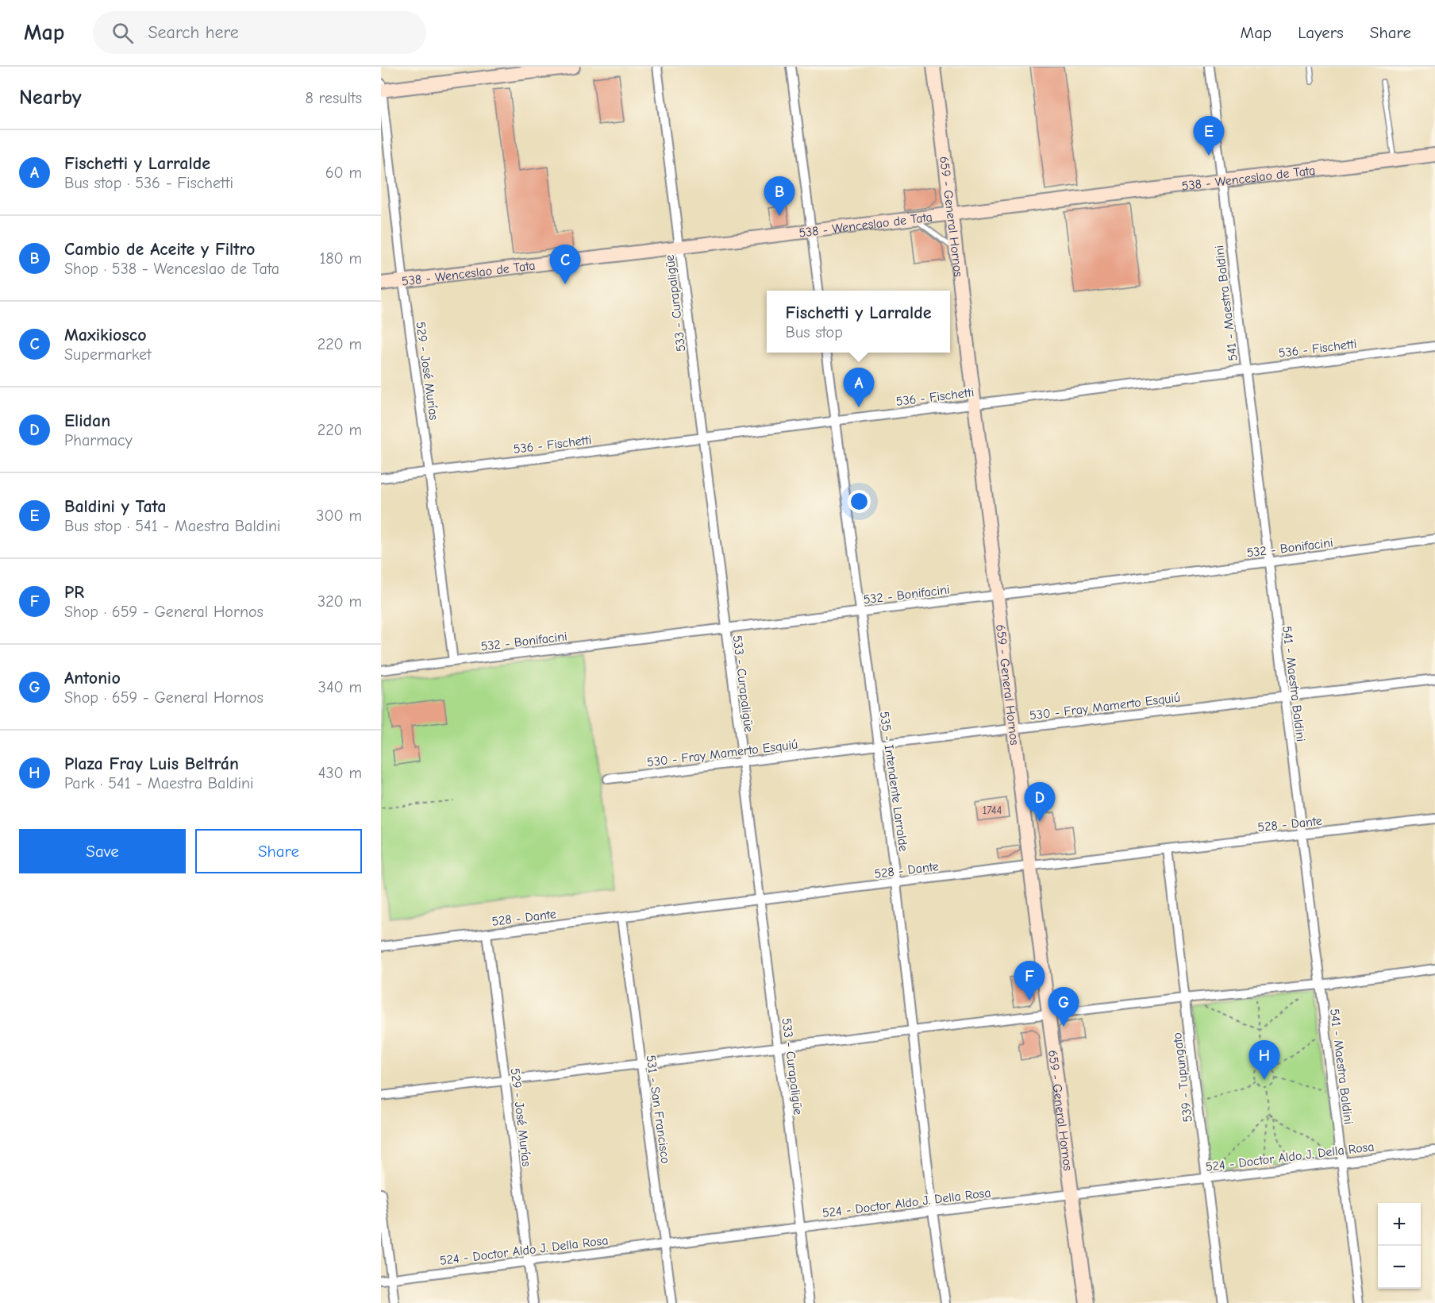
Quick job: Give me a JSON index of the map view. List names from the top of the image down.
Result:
{
  "streets": {
    "street": [
      "538 - Wenceslao de Tata",
      "659 - General Hornos",
      "533 - Curapaligüe",
      "541 - Maestra Baldini",
      "536 - Fischetti",
      "529 - José Murías",
      "532 - Bonifacini",
      "530 - Fray Mamerto Esquiú",
      "535 - Intendente Larralde",
      "528 - Dante",
      "539 - Tupungato",
      "531 - San Francisco",
      "524 - Doctor Aldo J. Della Rosa"
    ]
  },
  "crossings": [
    ["538 - Wenceslao de Tata", "659 - General Hornos"],
    ["538 - Wenceslao de Tata", "533 - Curapaligüe"],
    ["538 - Wenceslao de Tata", "541 - Maestra Baldini"],
    ["538 - Wenceslao de Tata", "529 - José Murías"],
    ["659 - General Hornos", "536 - Fischetti"],
    ["659 - General Hornos", "532 - Bonifacini"],
    ["659 - General Hornos", "530 - Fray Mamerto Esquiú"],
    ["659 - General Hornos", "528 - Dante"],
    ["659 - General Hornos", "524 - Doctor Aldo J. Della Rosa"],
    ["533 - Curapaligüe", "536 - Fischetti"],
    ["533 - Curapaligüe", "532 - Bonifacini"],
    ["533 - Curapaligüe", "530 - Fray Mamerto Esquiú"],
    ["533 - Curapaligüe", "528 - Dante"],
    ["533 - Curapaligüe", "524 - Doctor Aldo J. Della Rosa"],
    ["541 - Maestra Baldini", "536 - Fischetti"],
    ["541 - Maestra Baldini", "532 - Bonifacini"],
    ["541 - Maestra Baldini", "530 - Fray Mamerto Esquiú"],
    ["541 - Maestra Baldini", "528 - Dante"],
    ["541 - Maestra Baldini", "524 - Doctor Aldo J. Della Rosa"],
    ["536 - Fischetti", "529 - José Murías"],
    ["536 - Fischetti", "535 - Intendente Larralde"],
    ["529 - José Murías", "532 - Bonifacini"],
    ["529 - José Murías", "528 - Dante"],
    ["529 - José Murías", "524 - Doctor Aldo J. Della Rosa"],
    ["532 - Bonifacini", "535 - Intendente Larralde"],
    ["530 - Fray Mamerto Esquiú", "535 - Intendente Larralde"],
    ["535 - Intendente Larralde", "528 - Dante"],
    ["535 - Intendente Larralde", "524 - Doctor Aldo J. Della Rosa"],
    ["528 - Dante", "539 - Tupungato"],
    ["528 - Dante", "531 - San Francisco"],
    ["539 - Tupungato", "524 - Doctor Aldo J. Della Rosa"],
    ["531 - San Francisco", "524 - Doctor Aldo J. Della Rosa"]
  ],
  "house_numbers": ["1744"],
  "page": {
    "header": "Map",
    "search": "Search here",
    "nav": ["Map", "Layers", "Share"],
    "heading": ["Nearby", "8 results"],
    "pins": [
      "E",
      "B",
      "C",
      "A",
      "D",
      "F",
      "G",
      "H"
    ],
    "list": [
      {
        "mark": "A",
        "name": "Fischetti y Larralde",
        "note": "Bus stop · 536 - Fischetti",
        "value": "60 m"
      },
      {
        "mark": "B",
        "name": "Cambio de Aceite y Filtro",
        "note": "Shop · 538 - Wenceslao de Tata",
        "value": "180 m"
      },
      {
        "mark": "C",
        "name": "Maxikiosco",
        "note": "Supermarket",
        "value": "220 m"
      },
      {
        "mark": "D",
        "name": "Elidan",
        "note": "Pharmacy",
        "value": "220 m"
      },
      {
        "mark": "E",
        "name": "Baldini y Tata",
        "note": "Bus stop · 541 - Maestra Baldini",
        "value": "300 m"
      },
      {
        "mark": "F",
        "name": "PR",
        "note": "Shop · 659 - General Hornos",
        "value": "320 m"
      },
      {
        "mark": "G",
        "name": "Antonio",
        "note": "Shop · 659 - General Hornos",
        "value": "340 m"
      },
      {
        "mark": "H",
        "name": "Plaza Fray Luis Beltrán",
        "note": "Park · 541 - Maestra Baldini",
        "value": "430 m"
      }
    ],
    "popup": ["Fischetti y Larralde", "Bus stop"],
    "buttons": ["Save", "Share"],
    "map_buttons": ["+", "−"]
  }
}
